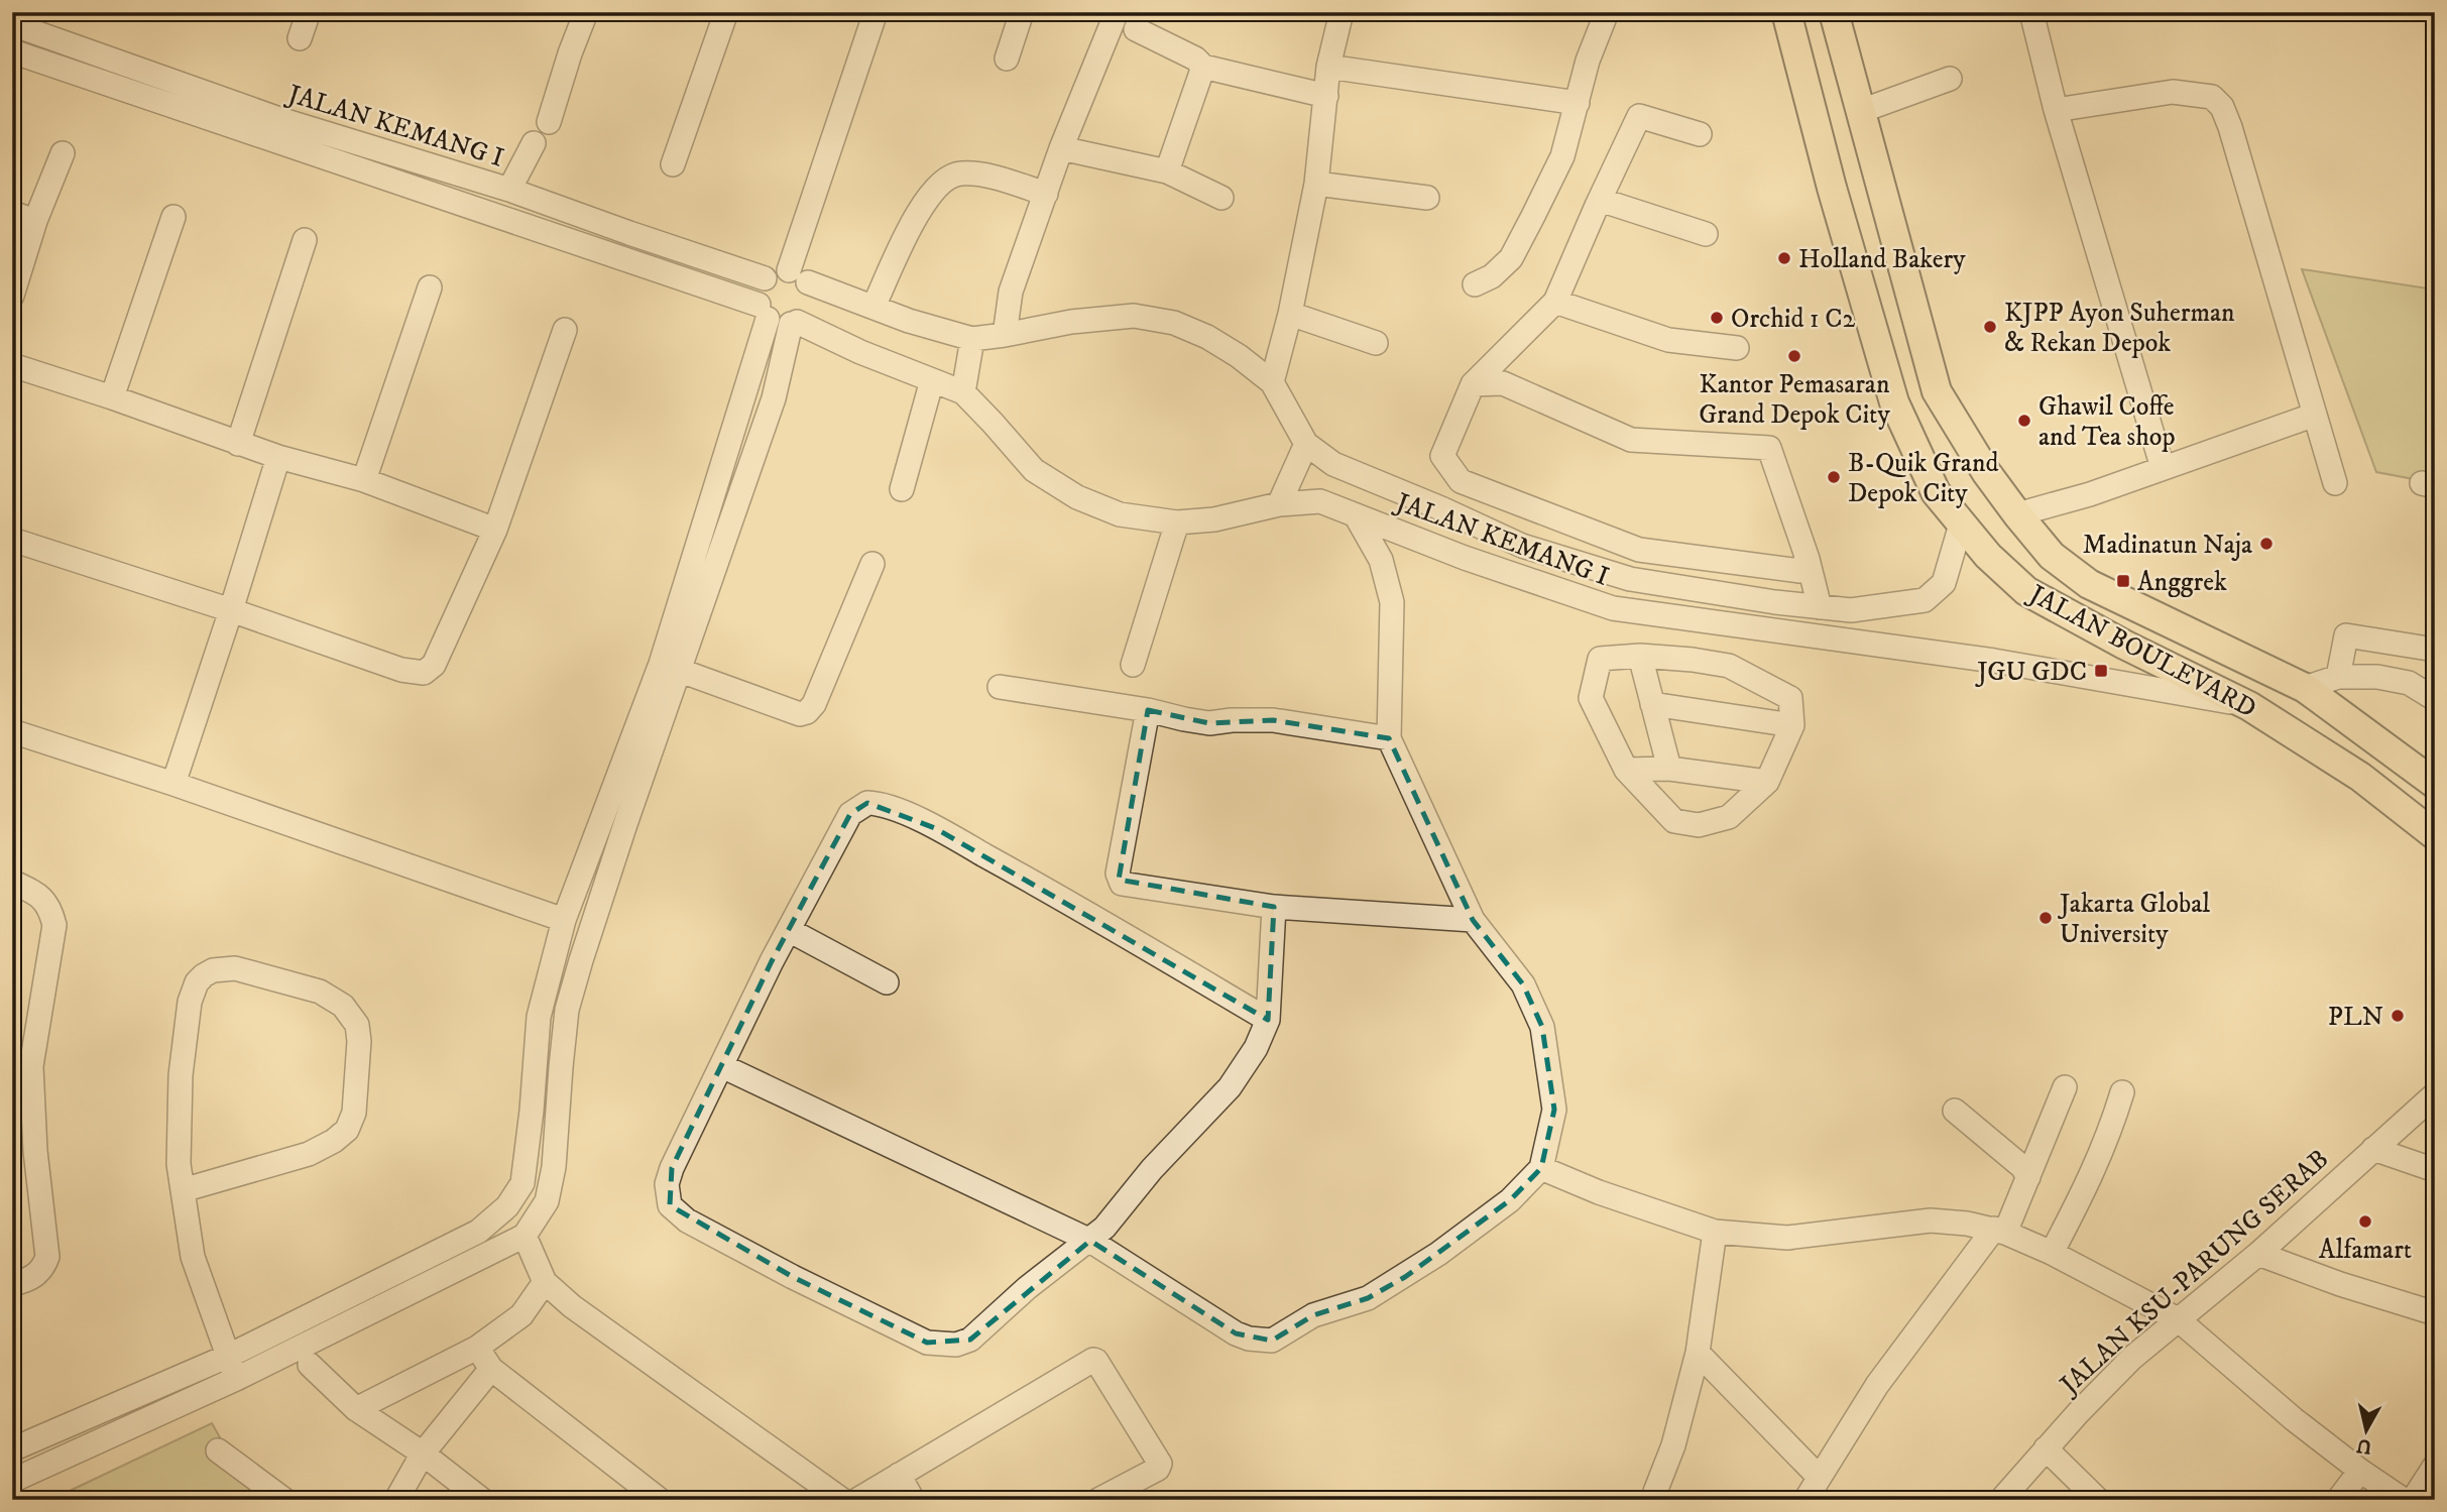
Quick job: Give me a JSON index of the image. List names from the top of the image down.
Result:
{
  "streets": {
    "main road": ["JALAN BOULEVARD"],
    "street": ["JALAN KEMANG I", "JALAN KSU-PARUNG SERAB"]
  },
  "crossings": [
    ["JALAN KEMANG I", "JALAN BOULEVARD"]
  ],
  "places": {
    "other": [
      "Holland Bakery",
      "Orchid 1 C2",
      "KJPP Ayon Suherman & Rekan Depok",
      "Kantor Pemasaran Grand Depok City",
      "Ghawil Coffe and Tea shop",
      "B-Quik Grand Depok City",
      "Madinatun Naja",
      "Jakarta Global University",
      "PLN",
      "Alfamart"
    ],
    "transit": ["Anggrek", "JGU GDC"]
  },
  "north": "bottom"
}
